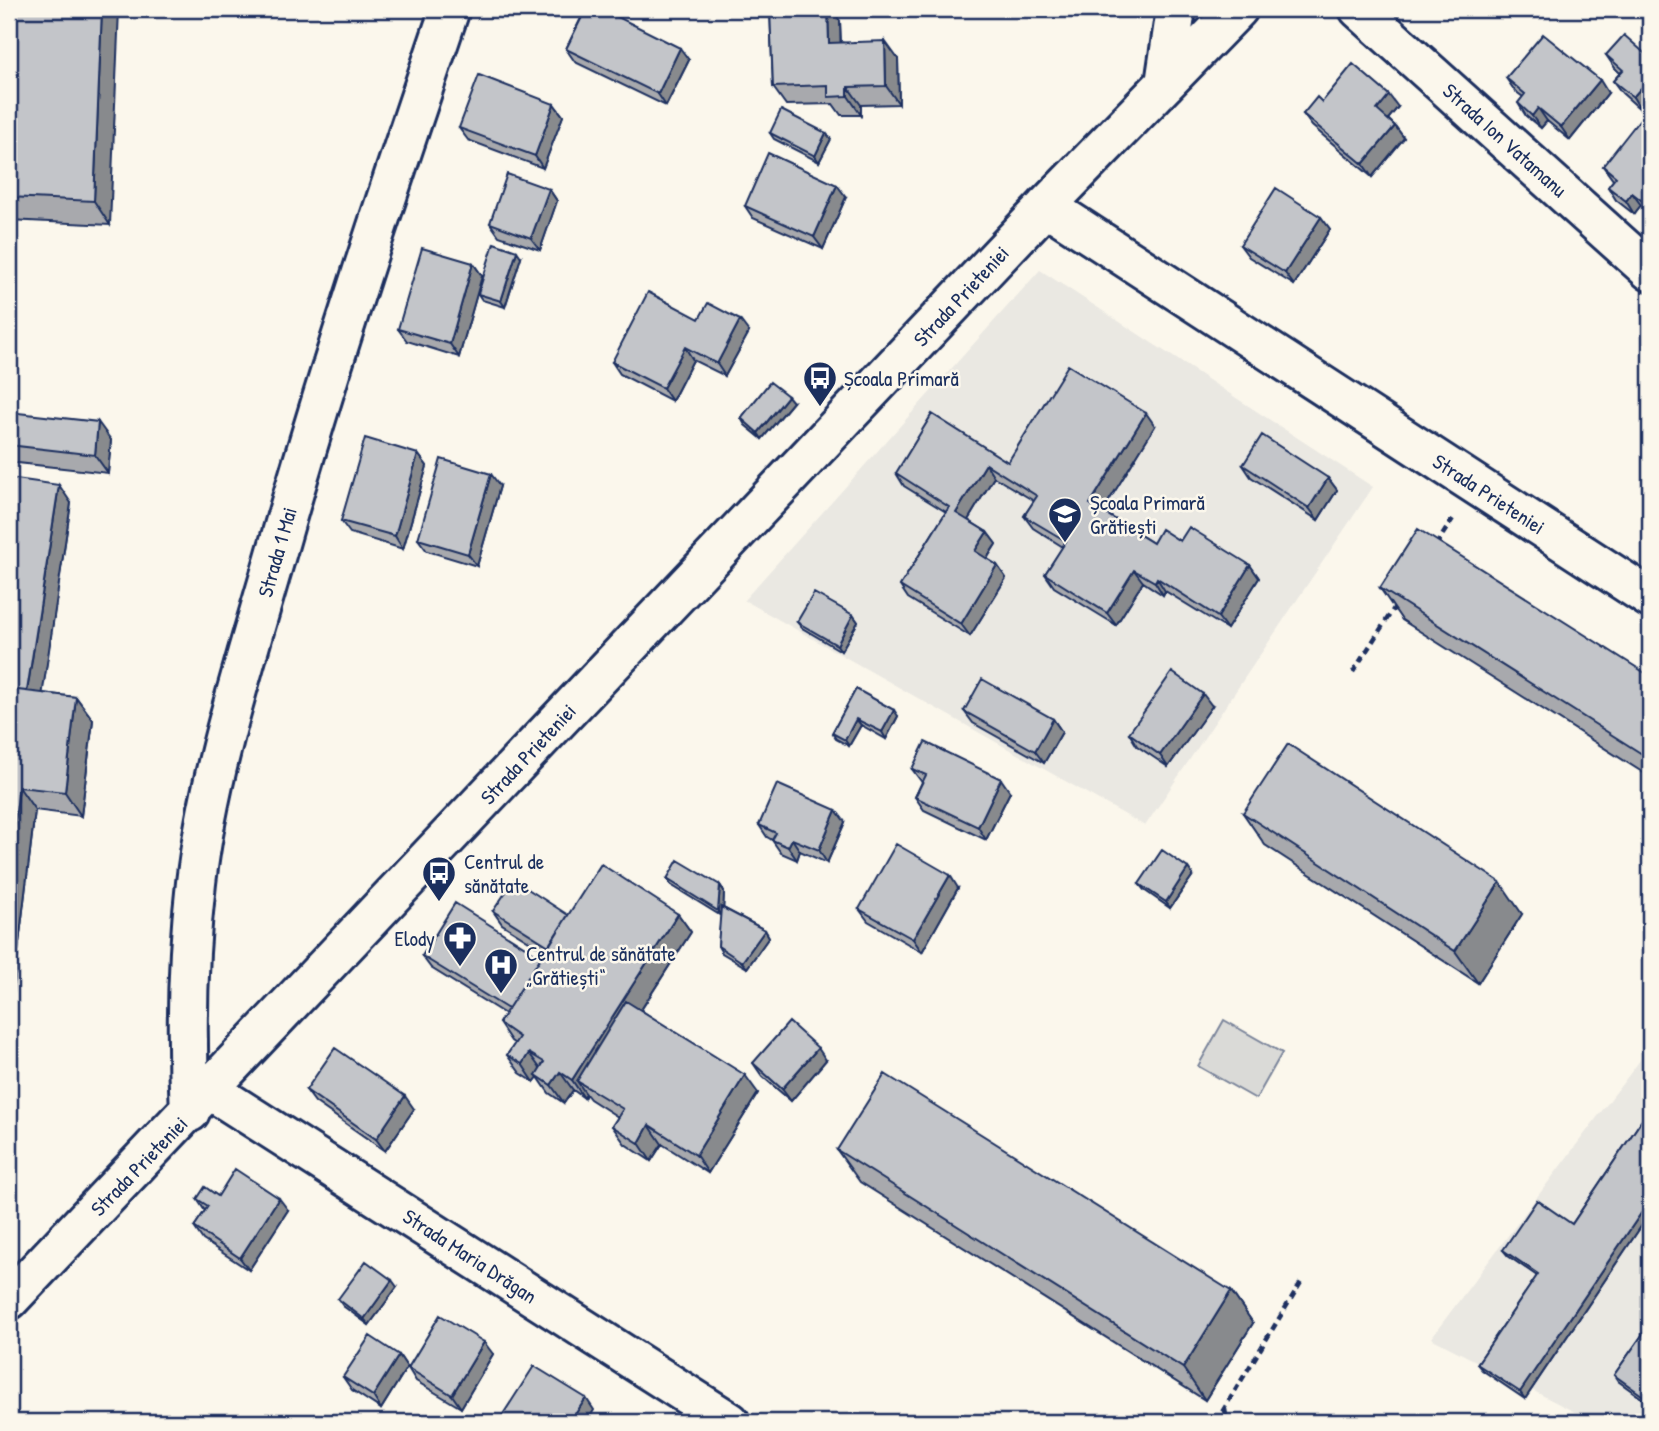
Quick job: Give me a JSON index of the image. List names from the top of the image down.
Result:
{
  "streets": {
    "street": [
      "Strada Ion Vatamanu",
      "Strada Prieteniei",
      "Strada 1 Mai",
      "Strada Maria Drăgan"
    ]
  },
  "crossings": [
    ["Strada Prieteniei", "Strada 1 Mai"],
    ["Strada Prieteniei", "Strada Maria Drăgan"],
    ["Strada 1 Mai", "Strada Maria Drăgan"]
  ],
  "places": {
    "bus stop": ["Școala Primară", "Centrul de sănătate"],
    "school or university": ["Școala Primară Grătiești"],
    "pharmacy": ["Elody"],
    "hospital": ["Centrul de sănătate „Grătiești“"]
  }
}
